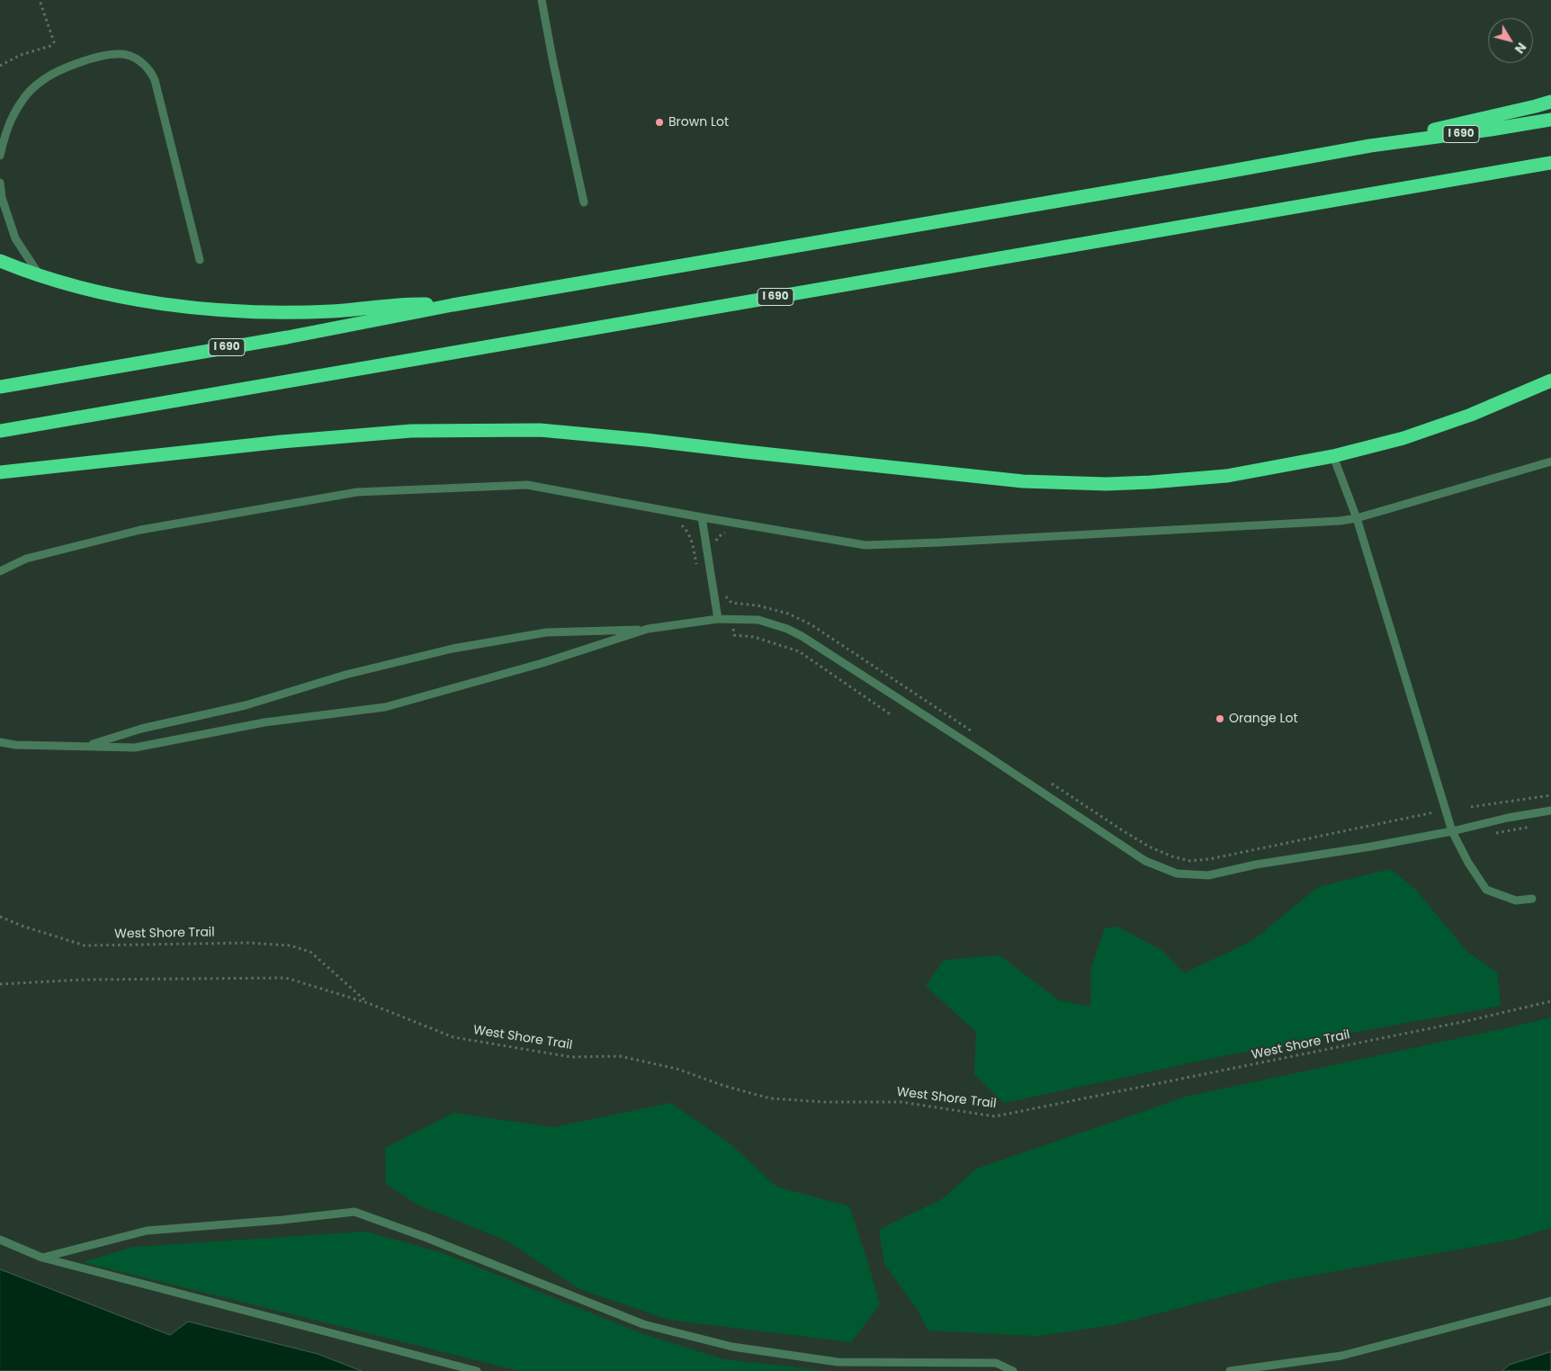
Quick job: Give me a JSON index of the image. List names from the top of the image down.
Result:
{
  "streets": {
    "highway": ["I 690"],
    "path": ["West Shore Trail"]
  },
  "places": ["Brown Lot", "Orange Lot"],
  "north": "bottom right"
}
